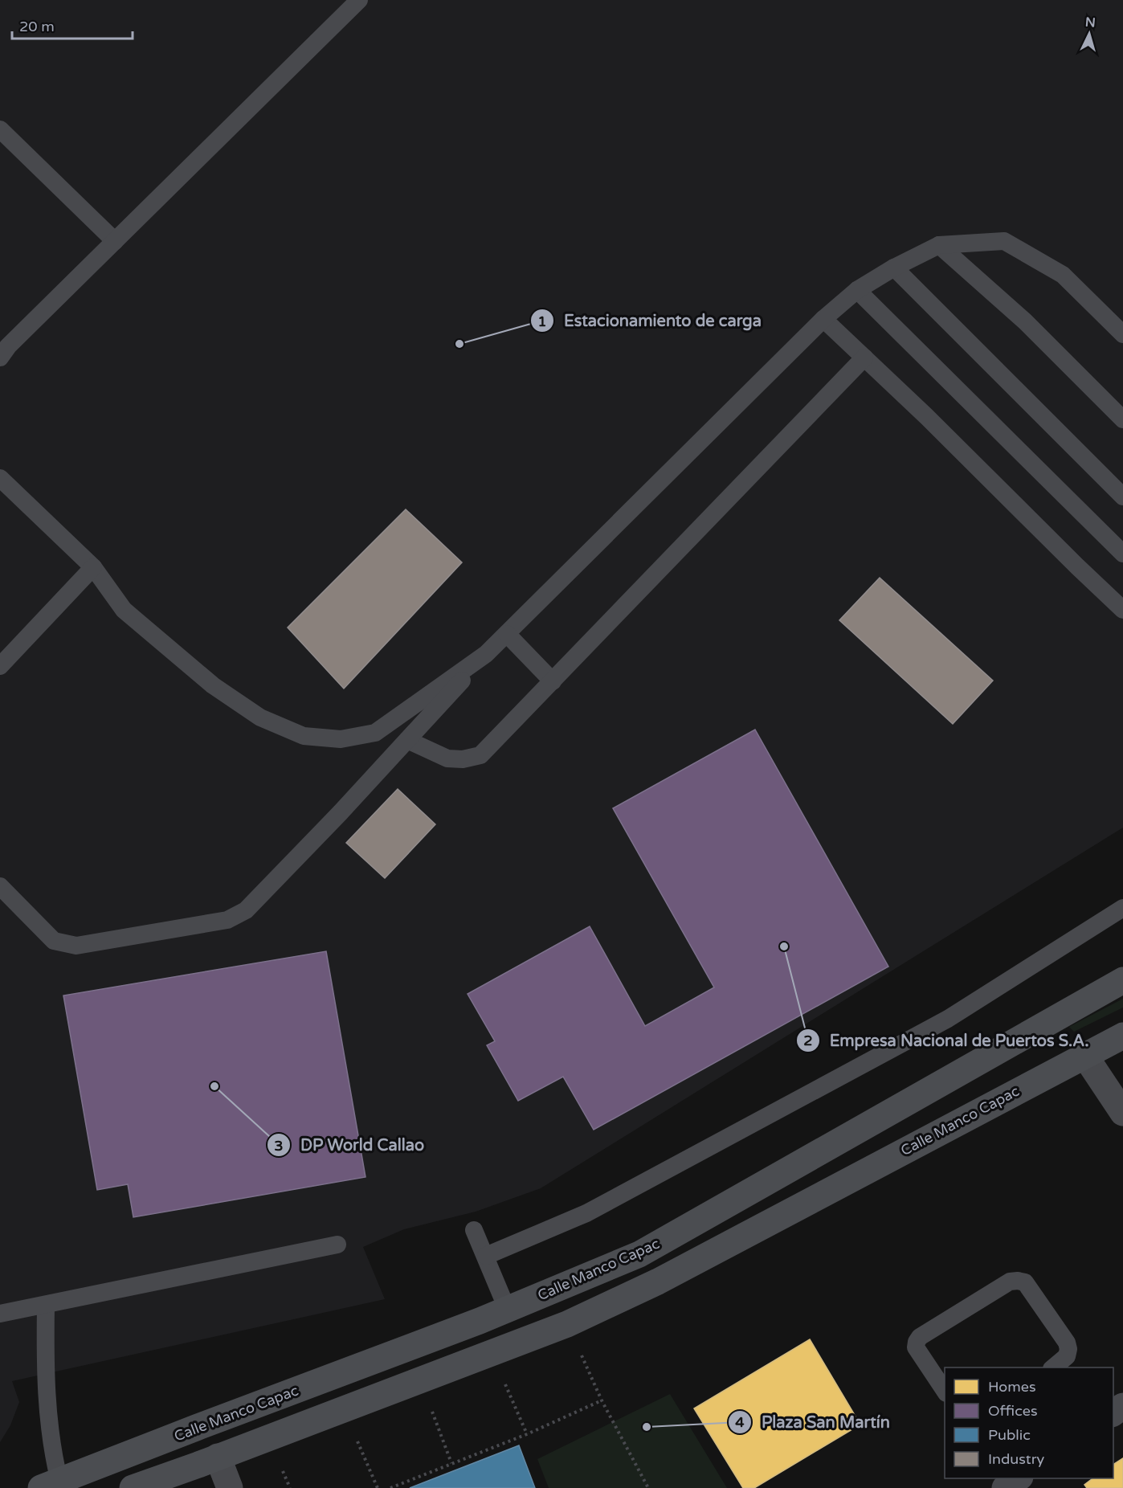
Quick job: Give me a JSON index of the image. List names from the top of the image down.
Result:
{
  "streets": {
    "main road": ["Calle Manco Capac"]
  },
  "places": [
    "Estacionamiento de carga",
    "Empresa Nacional de Puertos S.A.",
    "DP World Callao",
    "Plaza San Martín"
  ],
  "legend": [
    "Homes",
    "Offices",
    "Public",
    "Industry"
  ],
  "scale_bar": "20 m",
  "north": "top"
}
